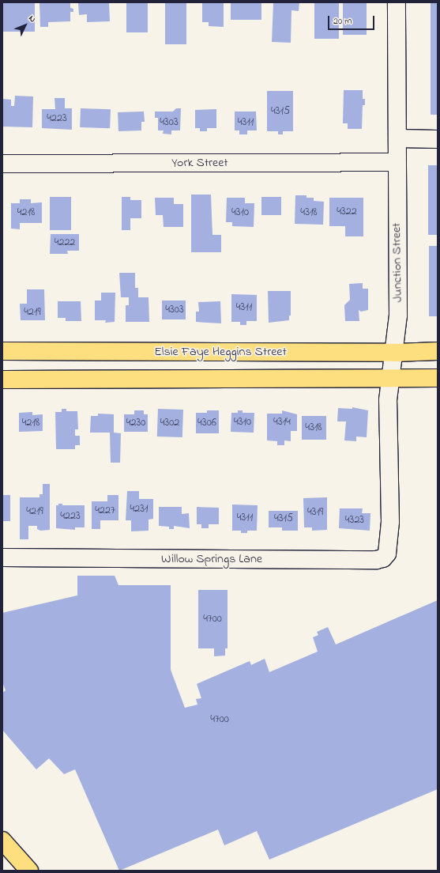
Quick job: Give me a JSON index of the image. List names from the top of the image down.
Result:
{
  "streets": {
    "main road": ["Elsie Faye Heggins Street"],
    "street": ["York Street", "Junction Street", "Willow Springs Lane"]
  },
  "crossings": [
    ["York Street", "Junction Street"],
    ["Junction Street", "Elsie Faye Heggins Street"],
    ["Junction Street", "Willow Springs Lane"]
  ],
  "house_numbers": [
    "4315",
    "4223",
    "4303",
    "4311",
    "4322",
    "4218",
    "4310",
    "4318",
    "4222",
    "4311",
    "4303",
    "4219",
    "4310",
    "4314",
    "4218",
    "4230",
    "4302",
    "4306",
    "4318",
    "4231",
    "4227",
    "4219",
    "4319",
    "4223",
    "4311",
    "4315",
    "4323",
    "4700",
    "4700"
  ],
  "scale_bar": "20 m",
  "north": "top right"
}
